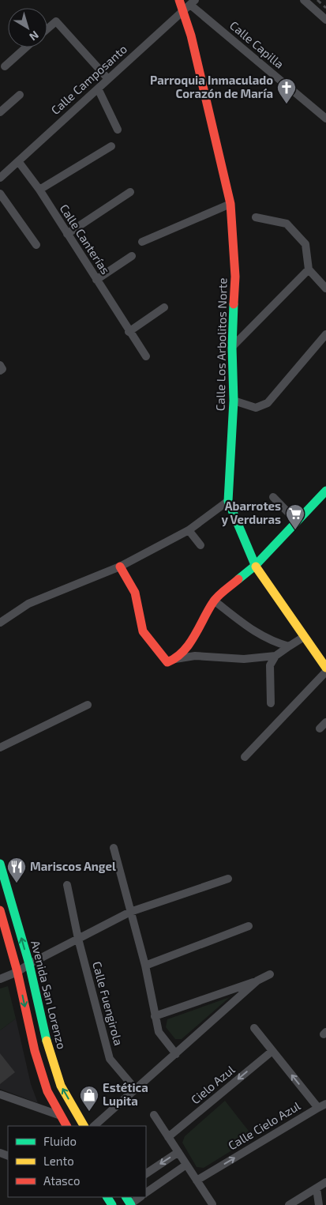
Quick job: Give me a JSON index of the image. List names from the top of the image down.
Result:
{
  "streets": {
    "street": [
      "Calle Capilla",
      "Calle Camposanto",
      "Calle Canterías",
      "Calle Los Arbolitos Norte",
      "Avenida San Lorenzo",
      "Calle Fuengirola",
      "Cielo Azul",
      "Calle Cielo Azul"
    ]
  },
  "crossings": [
    ["Calle Capilla", "Calle Camposanto"],
    ["Calle Capilla", "Calle Los Arbolitos Norte"],
    ["Calle Camposanto", "Calle Canterías"],
    ["Calle Camposanto", "Calle Los Arbolitos Norte"],
    ["Cielo Azul", "Calle Cielo Azul"]
  ],
  "places": {
    "church": ["Parroquia Inmaculado Corazón de María"],
    "supermarket": ["Abarrotes y Verduras"],
    "restaurant": ["Mariscos Angel"],
    "shop": ["Estética Lupita"]
  },
  "legend": ["Fluido", "Lento", "Atasco"],
  "north": "bottom right"
}
